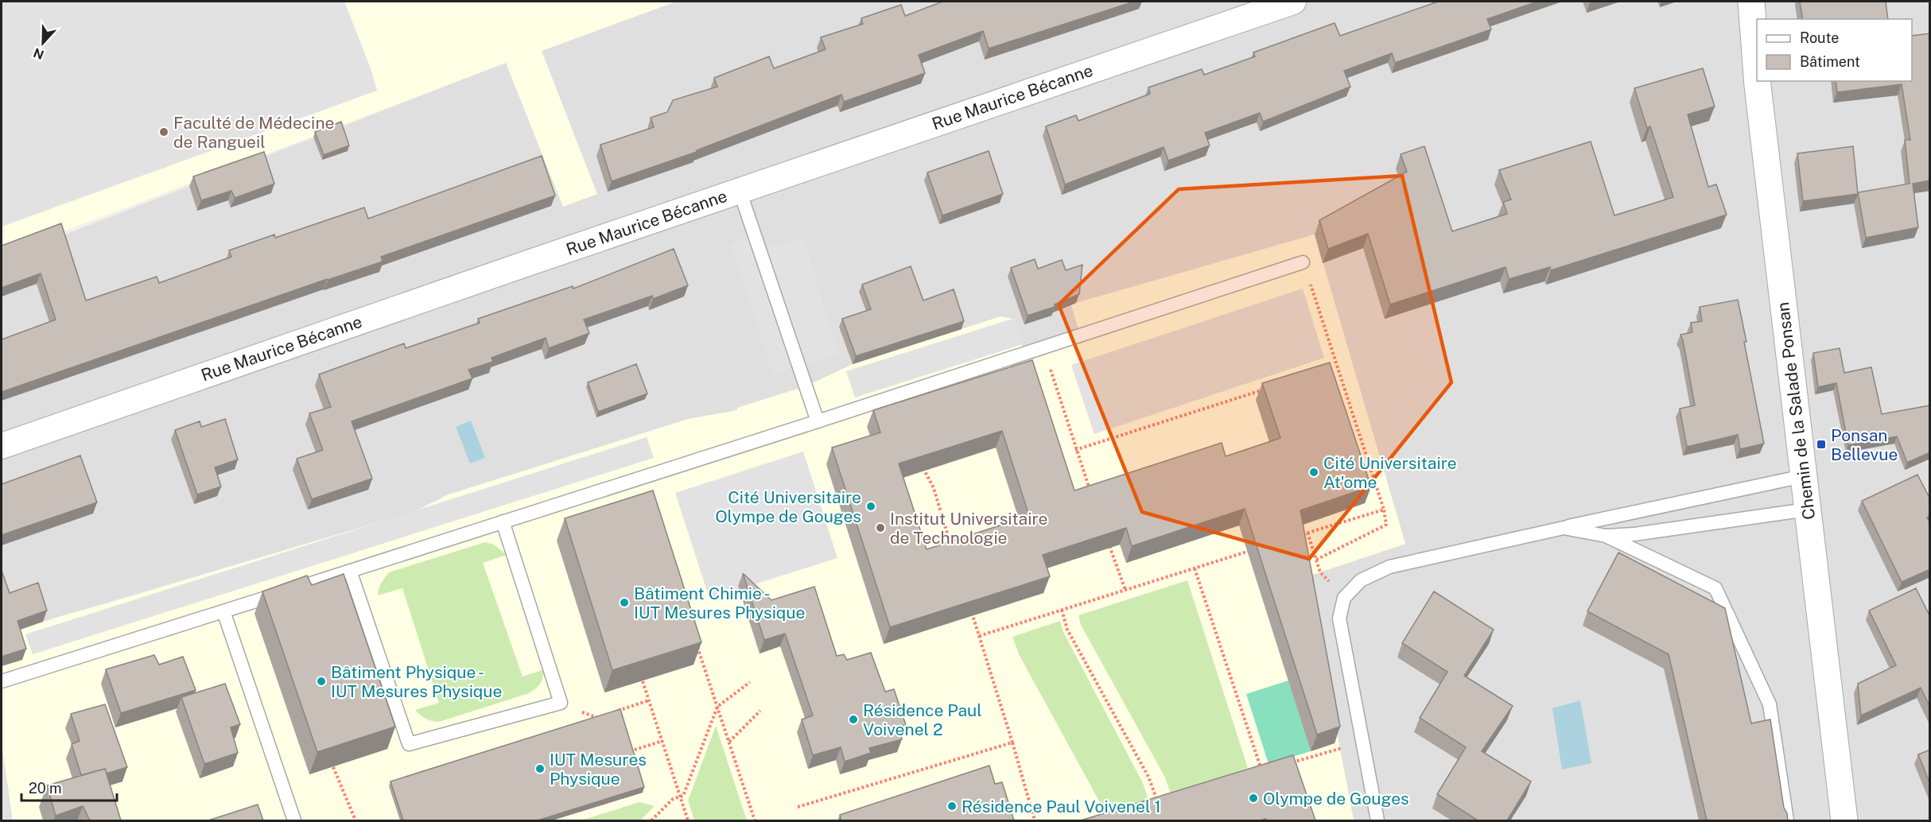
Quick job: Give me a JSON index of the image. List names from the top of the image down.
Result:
{
  "streets": {
    "street": ["Rue Maurice Bécanne", "Chemin de la Salade Ponsan"]
  },
  "places": {
    "other": [
      "Faculté de Médecine de Rangueil",
      "Cité Universitaire At'ome",
      "Cité Universitaire Olympe de Gouges",
      "Institut Universitaire de Technologie",
      "Bâtiment Chimie - IUT Mesures Physique",
      "Bâtiment Physique - IUT Mesures Physique",
      "Résidence Paul Voivenel 2",
      "IUT Mesures Physique",
      "Olympe de Gouges",
      "Résidence Paul Voivenel 1"
    ],
    "transit": ["Ponsan Bellevue"]
  },
  "legend": ["Route", "Bâtiment"],
  "scale_bar": "20 m",
  "north": "bottom"
}
